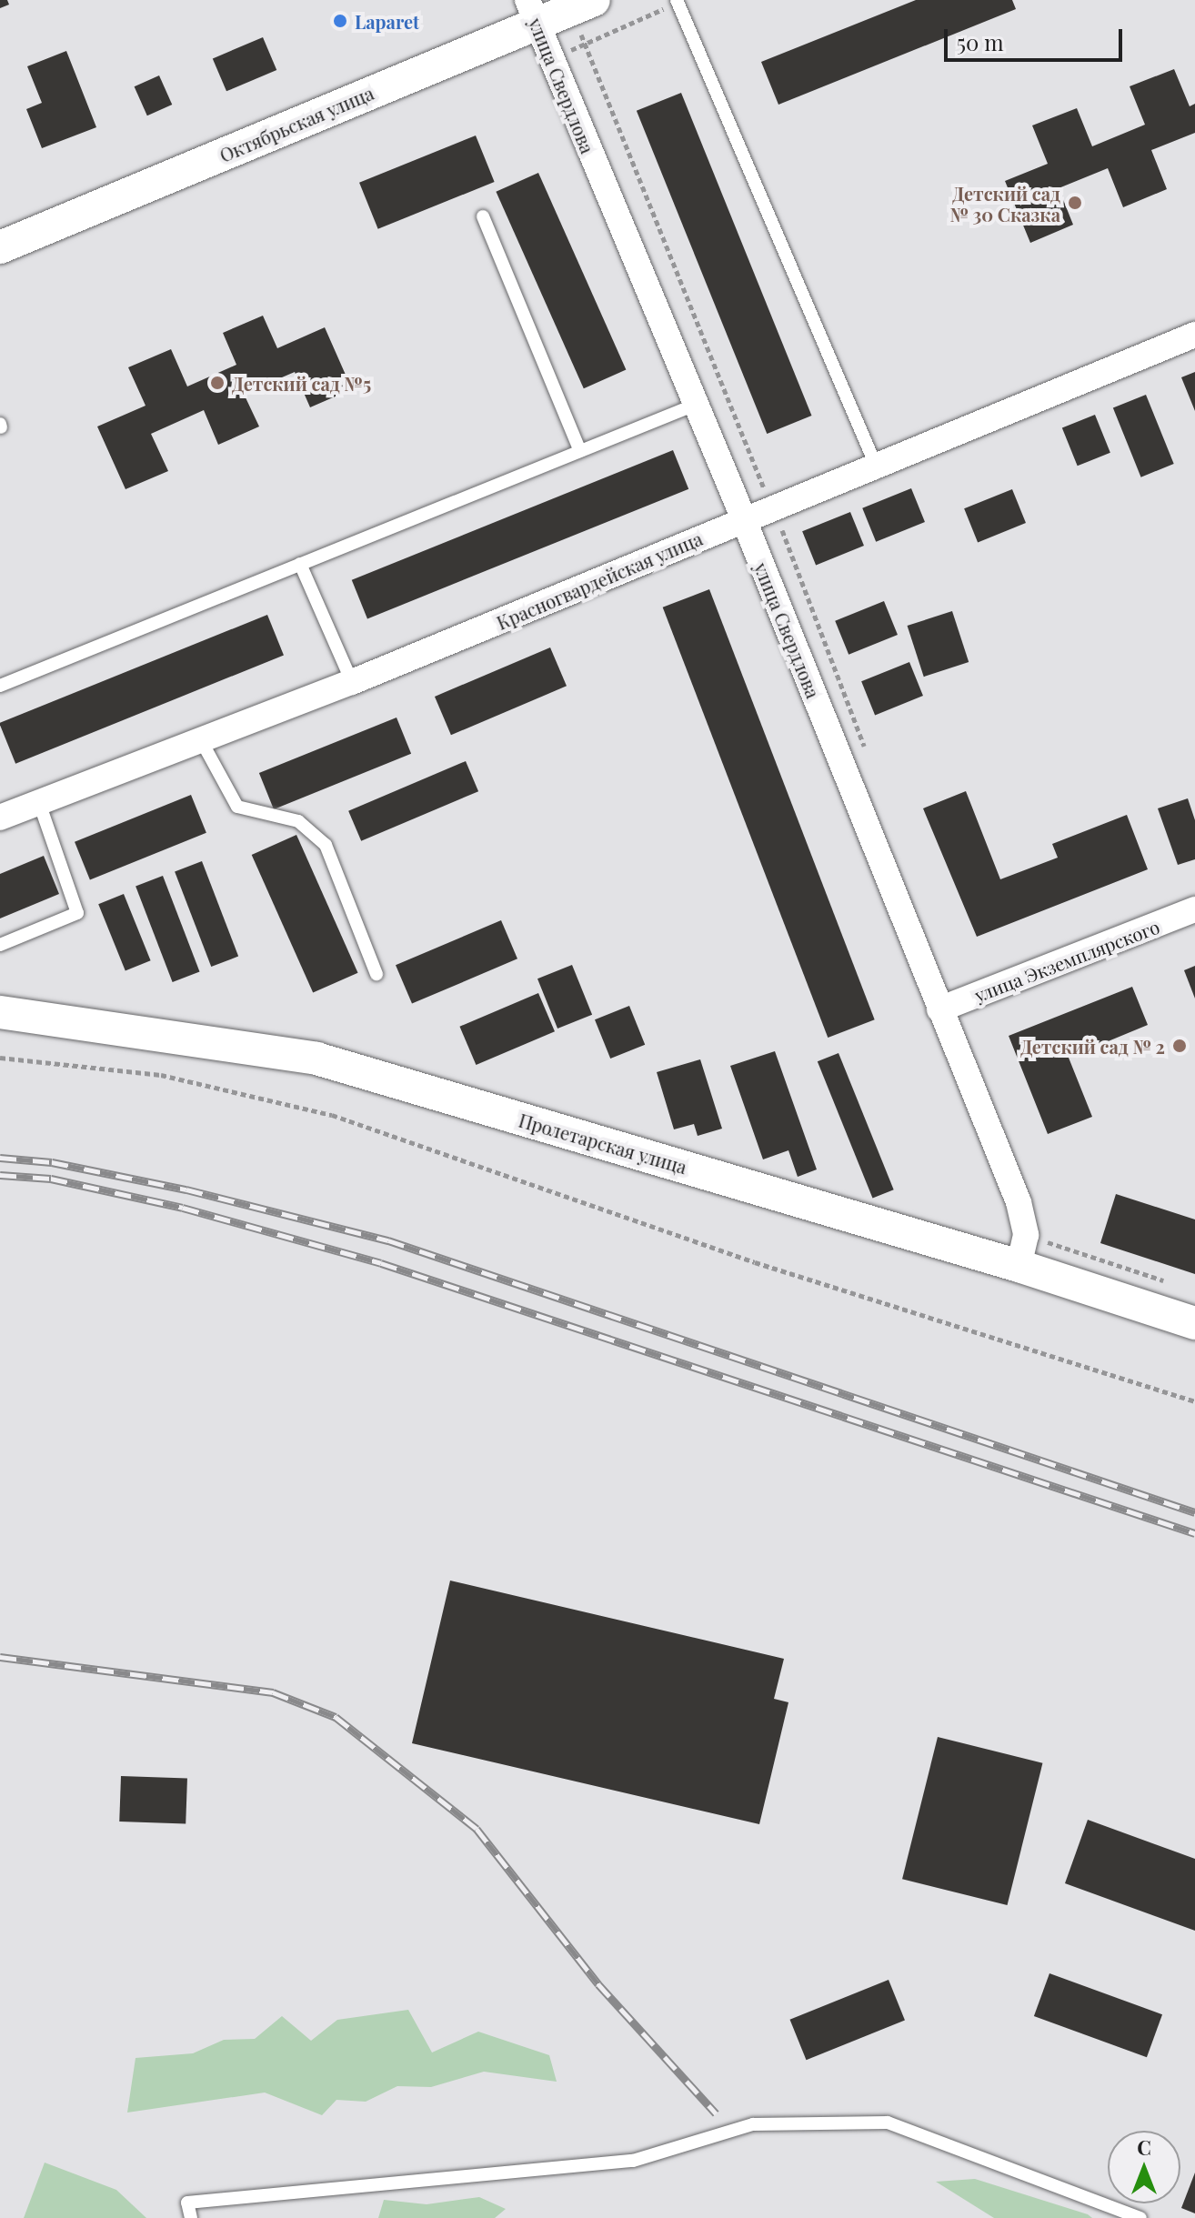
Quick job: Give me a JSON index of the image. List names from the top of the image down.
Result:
{
  "streets": {
    "street": [
      "улица Свердлова",
      "Октябрьская улица",
      "Красногвардейская улица",
      "улица Экземплярского",
      "Пролетарская улица"
    ]
  },
  "crossings": [
    ["улица Свердлова", "Октябрьская улица"],
    ["улица Свердлова", "Красногвардейская улица"],
    ["улица Свердлова", "улица Экземплярского"],
    ["улица Свердлова", "Пролетарская улица"]
  ],
  "places": [
    "Laparet",
    "Детский сад № 30 Сказка",
    "Детский сад №5",
    "Детский сад № 2"
  ],
  "scale_bar": "50 m",
  "north": "top"
}
